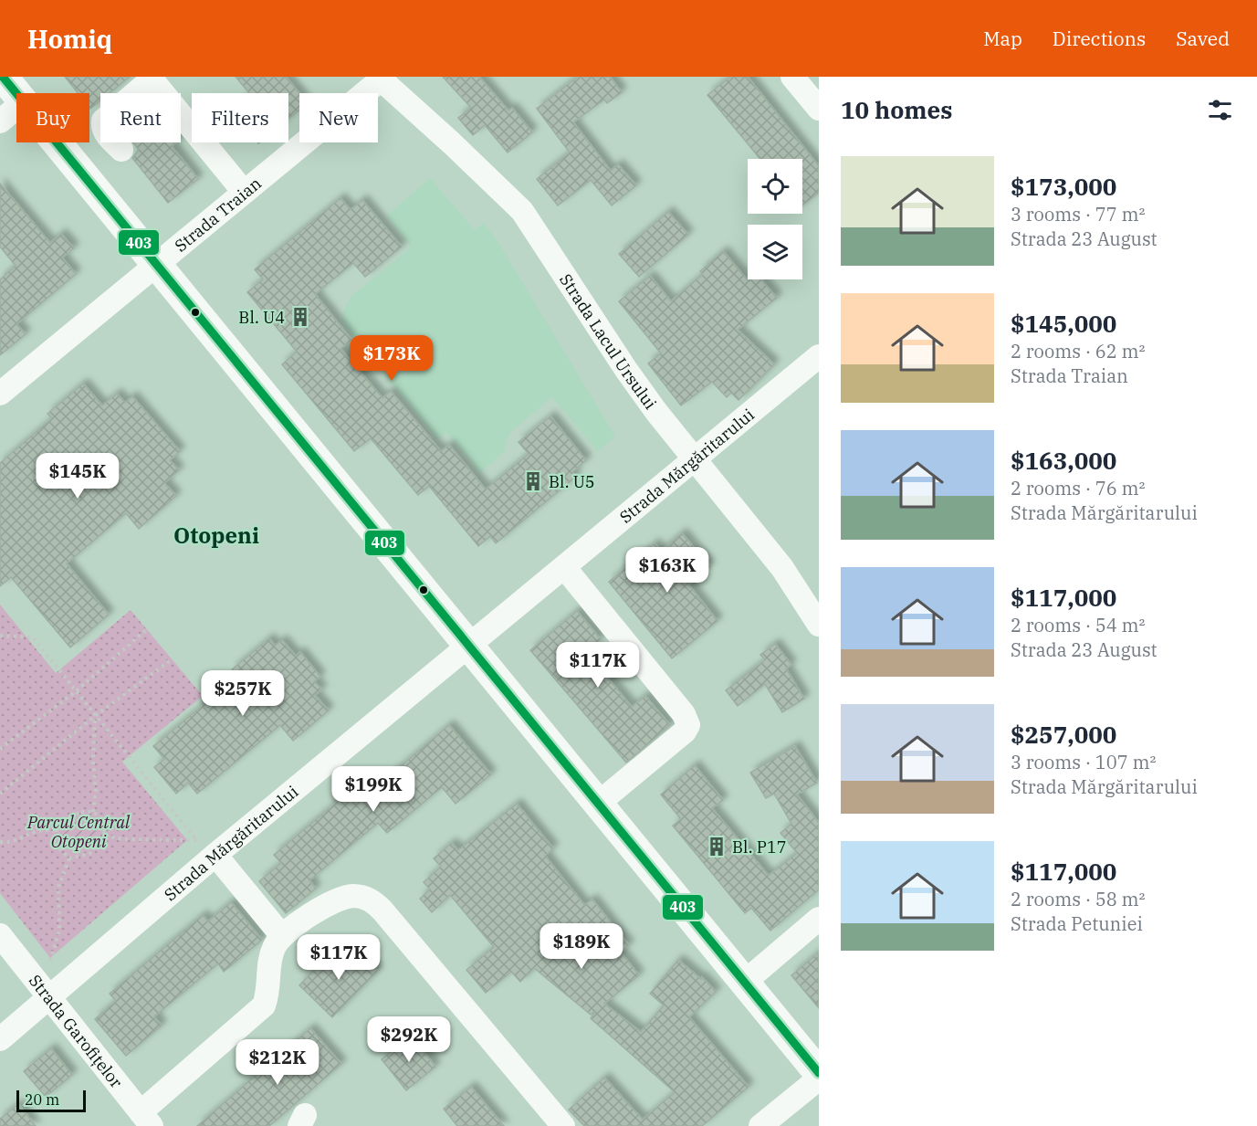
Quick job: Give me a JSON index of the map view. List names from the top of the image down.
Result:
{
  "streets": {
    "street": [
      "Strada Traian",
      "Strada Lacul Ursului",
      "Strada Mărgăritarului",
      "Strada Garofițelor"
    ]
  },
  "crossings": [
    ["Strada Traian", "Strada Lacul Ursului"],
    ["Strada Lacul Ursului", "Strada Mărgăritarului"],
    ["Strada Mărgăritarului", "Strada Garofițelor"]
  ],
  "districts": ["Otopeni"],
  "parks": ["Parcul Central Otopeni"],
  "places": {
    "building": ["Bl. U4", "Bl. U5", "Bl. P17"]
  },
  "lines": ["transit line 403"],
  "scale_bar": "20 m",
  "page": {
    "header": "Homiq",
    "nav": ["Map", "Directions", "Saved"],
    "heading": "10 homes",
    "chip": [
      "Buy",
      "Rent",
      "Filters",
      "New"
    ],
    "list": [
      {
        "name": "$173,000",
        "note": "3 rooms · 77 m² · Strada 23 August"
      },
      {
        "name": "$145,000",
        "note": "2 rooms · 62 m² · Strada Traian"
      },
      {
        "name": "$163,000",
        "note": "2 rooms · 76 m² · Strada Mărgăritarului"
      },
      {
        "name": "$117,000",
        "note": "2 rooms · 54 m² · Strada 23 August"
      },
      {
        "name": "$257,000",
        "note": "3 rooms · 107 m² · Strada Mărgăritarului"
      },
      {
        "name": "$117,000",
        "note": "2 rooms · 58 m² · Strada Petuniei"
      }
    ],
    "price": [
      "$173K",
      "$145K",
      "$163K",
      "$117K",
      "$257K",
      "$199K",
      "$189K",
      "$117K",
      "$292K",
      "$212K"
    ],
    "scale": "20 m"
  }
}
